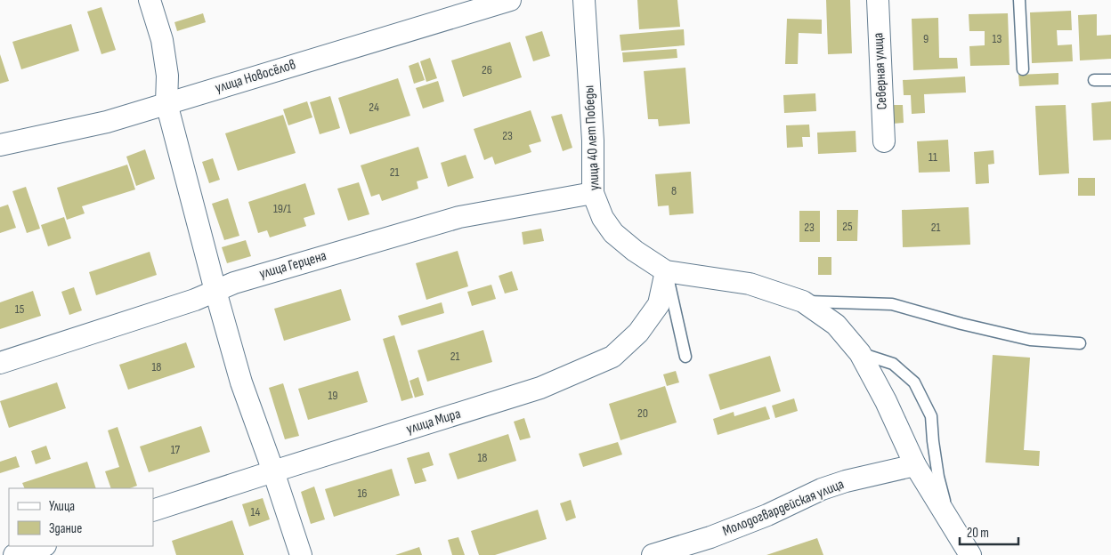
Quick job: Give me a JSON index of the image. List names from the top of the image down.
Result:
{
  "streets": {
    "street": [
      "Северная улица",
      "улица Новосёлов",
      "улица 40 лет Победы",
      "улица Герцена",
      "улица Мира",
      "Молодогвардейская улица"
    ]
  },
  "crossings": [
    ["улица 40 лет Победы", "улица Герцена"],
    ["улица 40 лет Победы", "улица Мира"]
  ],
  "house_numbers": [
    "9",
    "13",
    "26",
    "24",
    "23",
    "11",
    "21",
    "8",
    "19/1",
    "25",
    "23",
    "21",
    "15",
    "21",
    "18",
    "19",
    "20",
    "17",
    "18",
    "16",
    "14"
  ],
  "legend": ["Улица", "Здание"],
  "scale_bar": "20 m"
}
